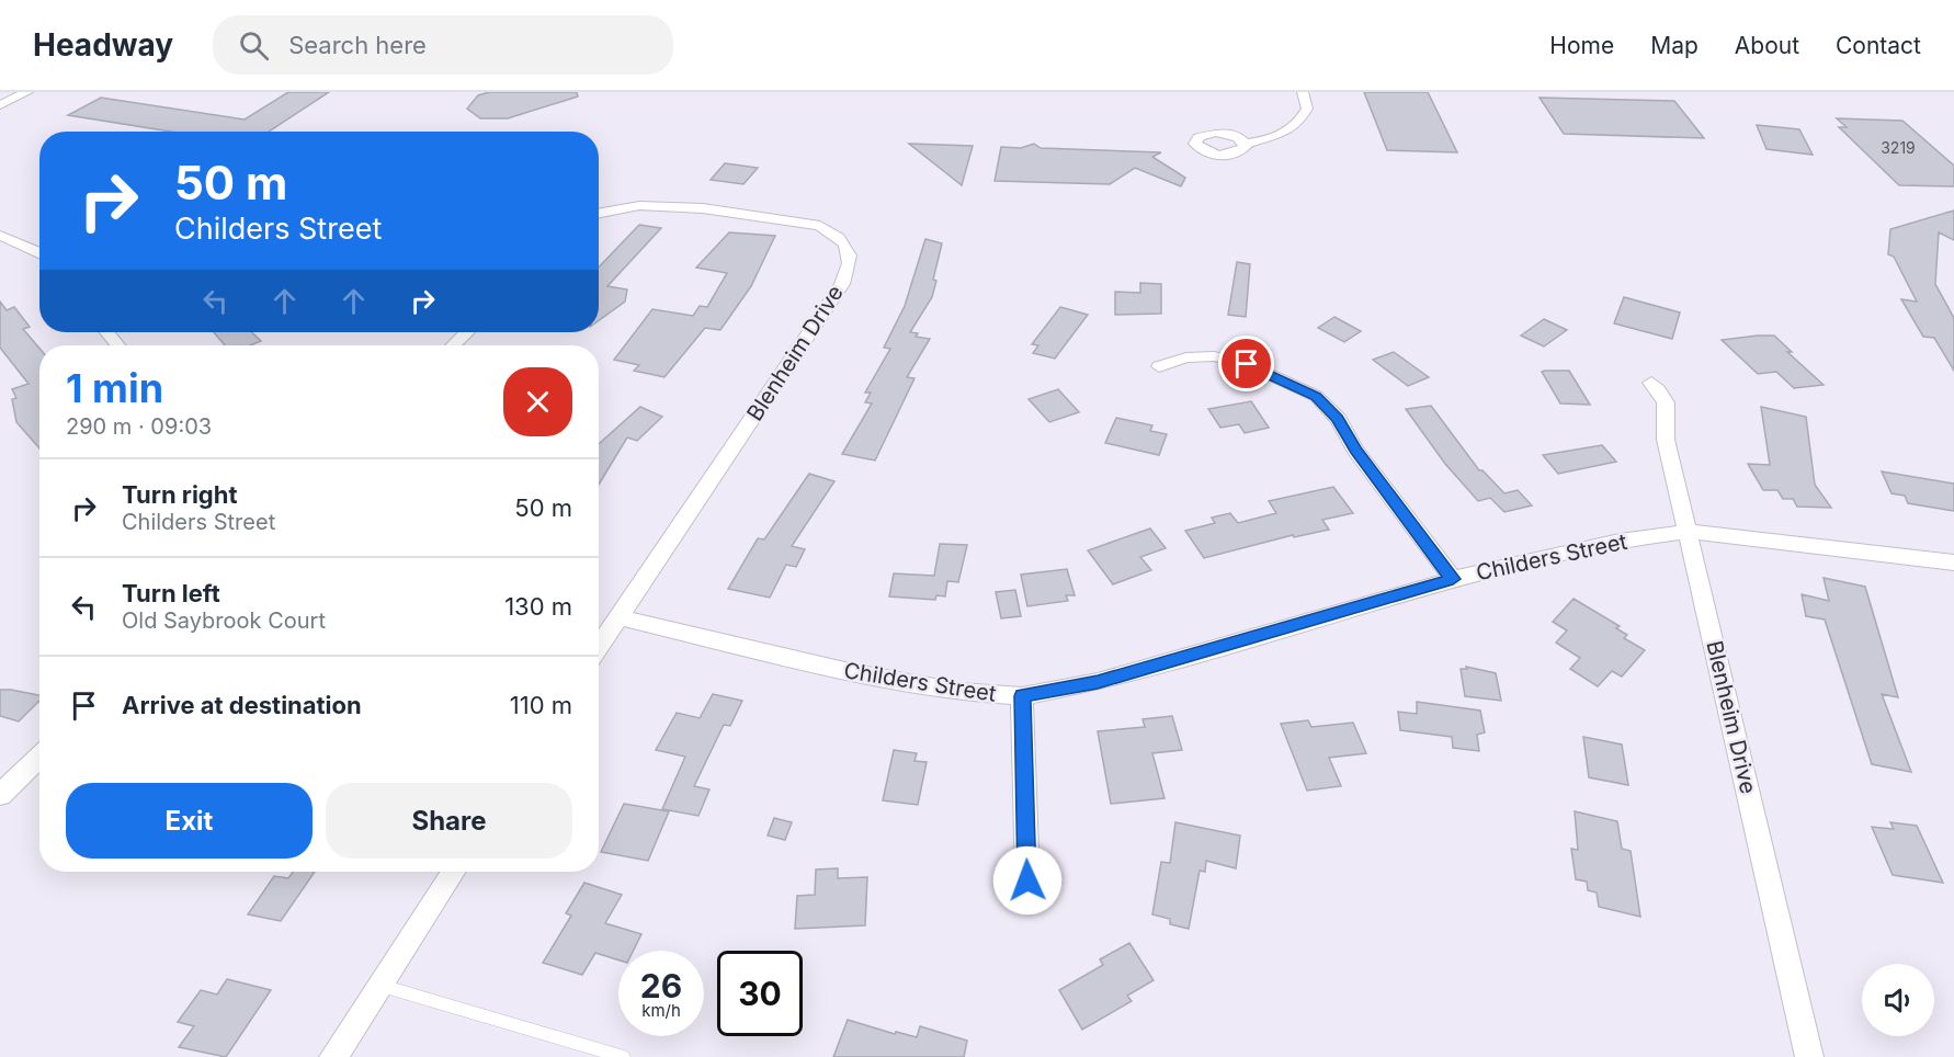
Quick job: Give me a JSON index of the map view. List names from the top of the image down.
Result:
{
  "streets": {
    "street": ["Blenheim Drive", "Childers Street"]
  },
  "crossings": [
    ["Blenheim Drive", "Childers Street"]
  ],
  "house_numbers": ["3219"],
  "page": {
    "header": "Headway",
    "search": "Search here",
    "nav": [
      "Home",
      "Map",
      "About",
      "Contact"
    ],
    "turn": ["50 m", "Childers Street"],
    "heading": ["1 min", "290 m · 09:03"],
    "list": [
      {
        "name": "Turn right",
        "note": "Childers Street",
        "value": "50 m"
      },
      {
        "name": "Turn left",
        "note": "Old Saybrook Court",
        "value": "130 m"
      },
      {
        "name": "Arrive at destination",
        "value": "110 m"
      }
    ],
    "buttons": ["Exit", "Share"],
    "speed": "26 km/h",
    "limit": "30"
  }
}
